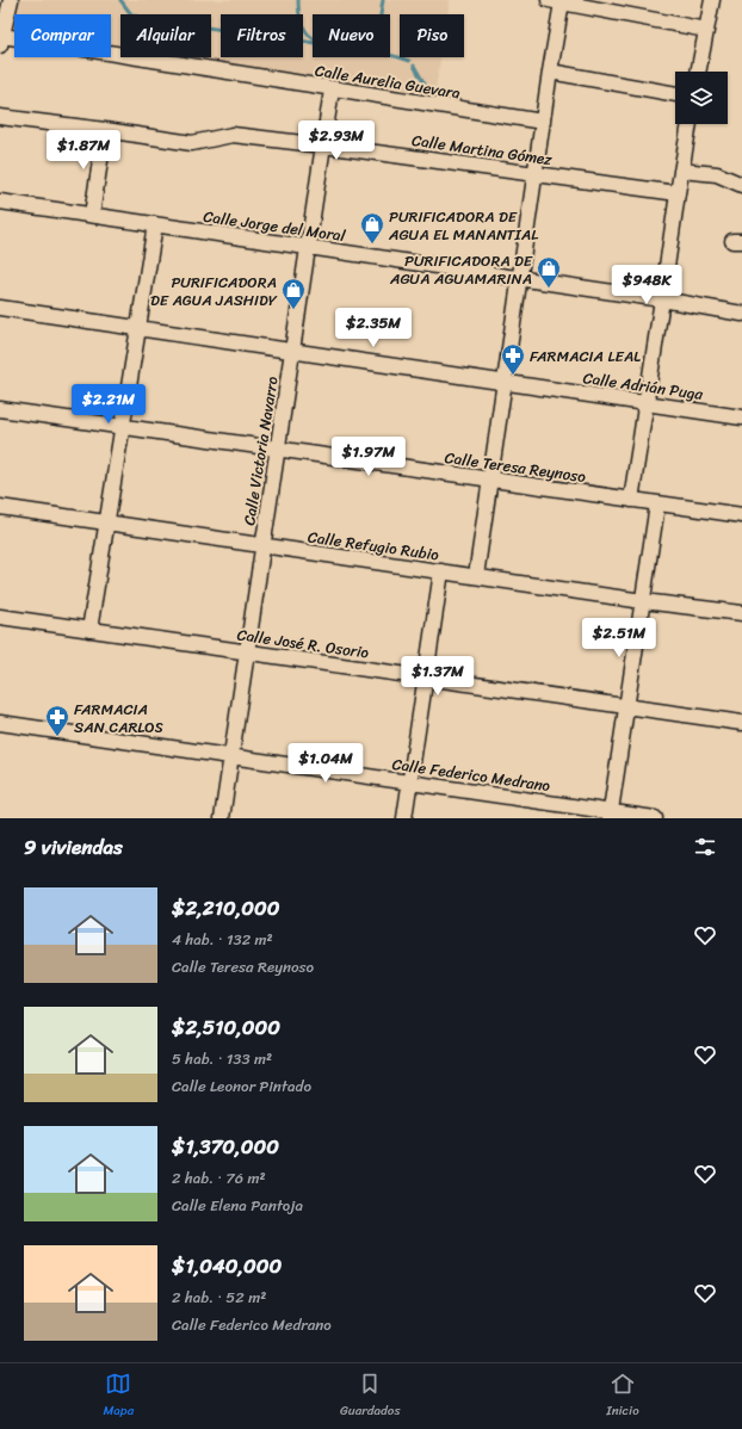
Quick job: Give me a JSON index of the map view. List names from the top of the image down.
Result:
{
  "streets": {
    "street": [
      "Calle Aurelia Guevara",
      "Calle Martina Gómez",
      "Calle Jorge del Moral",
      "Calle Adrián Puga",
      "Calle Victoria Navarro",
      "Calle Teresa Reynoso",
      "Calle Refugio Rubio",
      "Calle José R. Osorio",
      "Calle Federico Medrano"
    ]
  },
  "crossings": [
    ["Calle Aurelia Guevara", "Calle Victoria Navarro"],
    ["Calle Martina Gómez", "Calle Victoria Navarro"],
    ["Calle Jorge del Moral", "Calle Victoria Navarro"],
    ["Calle Adrián Puga", "Calle Victoria Navarro"],
    ["Calle Victoria Navarro", "Calle Teresa Reynoso"],
    ["Calle Victoria Navarro", "Calle Refugio Rubio"],
    ["Calle Victoria Navarro", "Calle José R. Osorio"],
    ["Calle Victoria Navarro", "Calle Federico Medrano"]
  ],
  "places": {
    "shop": ["PURIFICADORA DE AGUA EL MANANTIAL", "PURIFICADORA DE AGUA AGUAMARINA", "PURIFICADORA DE AGUA JASHIDY"],
    "pharmacy": ["FARMACIA LEAL", "FARMACIA SAN CARLOS"]
  },
  "page": {
    "chip": [
      "Comprar",
      "Alquilar",
      "Filtros",
      "Nuevo",
      "Piso"
    ],
    "price": [
      "$2.93M",
      "$1.87M",
      "$948K",
      "$2.35M",
      "$2.21M",
      "$1.97M",
      "$2.51M",
      "$1.37M",
      "$1.04M"
    ],
    "heading": "9 viviendas",
    "list": [
      {
        "name": "$2,210,000",
        "note": "4 hab. · 132 m² · Calle Teresa Reynoso"
      },
      {
        "name": "$2,510,000",
        "note": "5 hab. · 133 m² · Calle Leonor Pintado"
      },
      {
        "name": "$1,370,000",
        "note": "2 hab. · 76 m² · Calle Elena Pantoja"
      },
      {
        "name": "$1,040,000",
        "note": "2 hab. · 52 m² · Calle Federico Medrano"
      }
    ],
    "tabs": ["Mapa", "Guardados", "Inicio"]
  }
}
